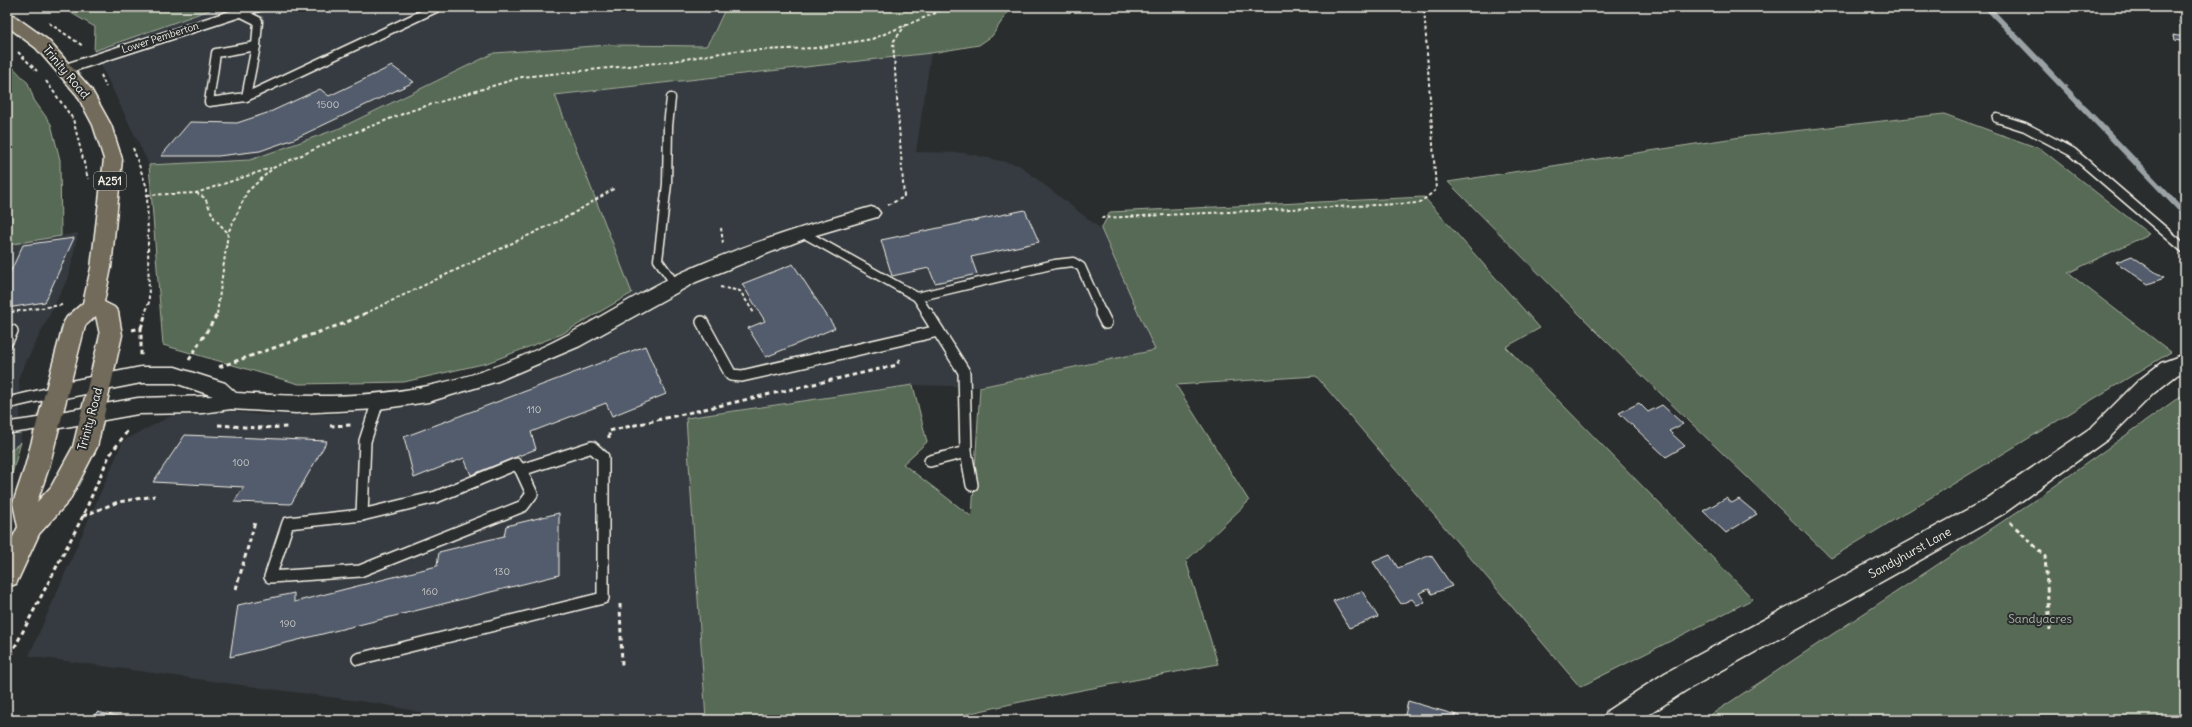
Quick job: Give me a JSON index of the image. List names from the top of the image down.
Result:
{
  "streets": {
    "main road": ["Trinity Road", "A251"],
    "street": ["Lower Pemberton", "Sandyhurst Lane"]
  },
  "crossings": [
    ["Lower Pemberton", "Trinity Road"]
  ],
  "parks": ["Sandyacres"],
  "house_numbers": [
    "1500",
    "110",
    "100",
    "130",
    "160",
    "190"
  ]
}
